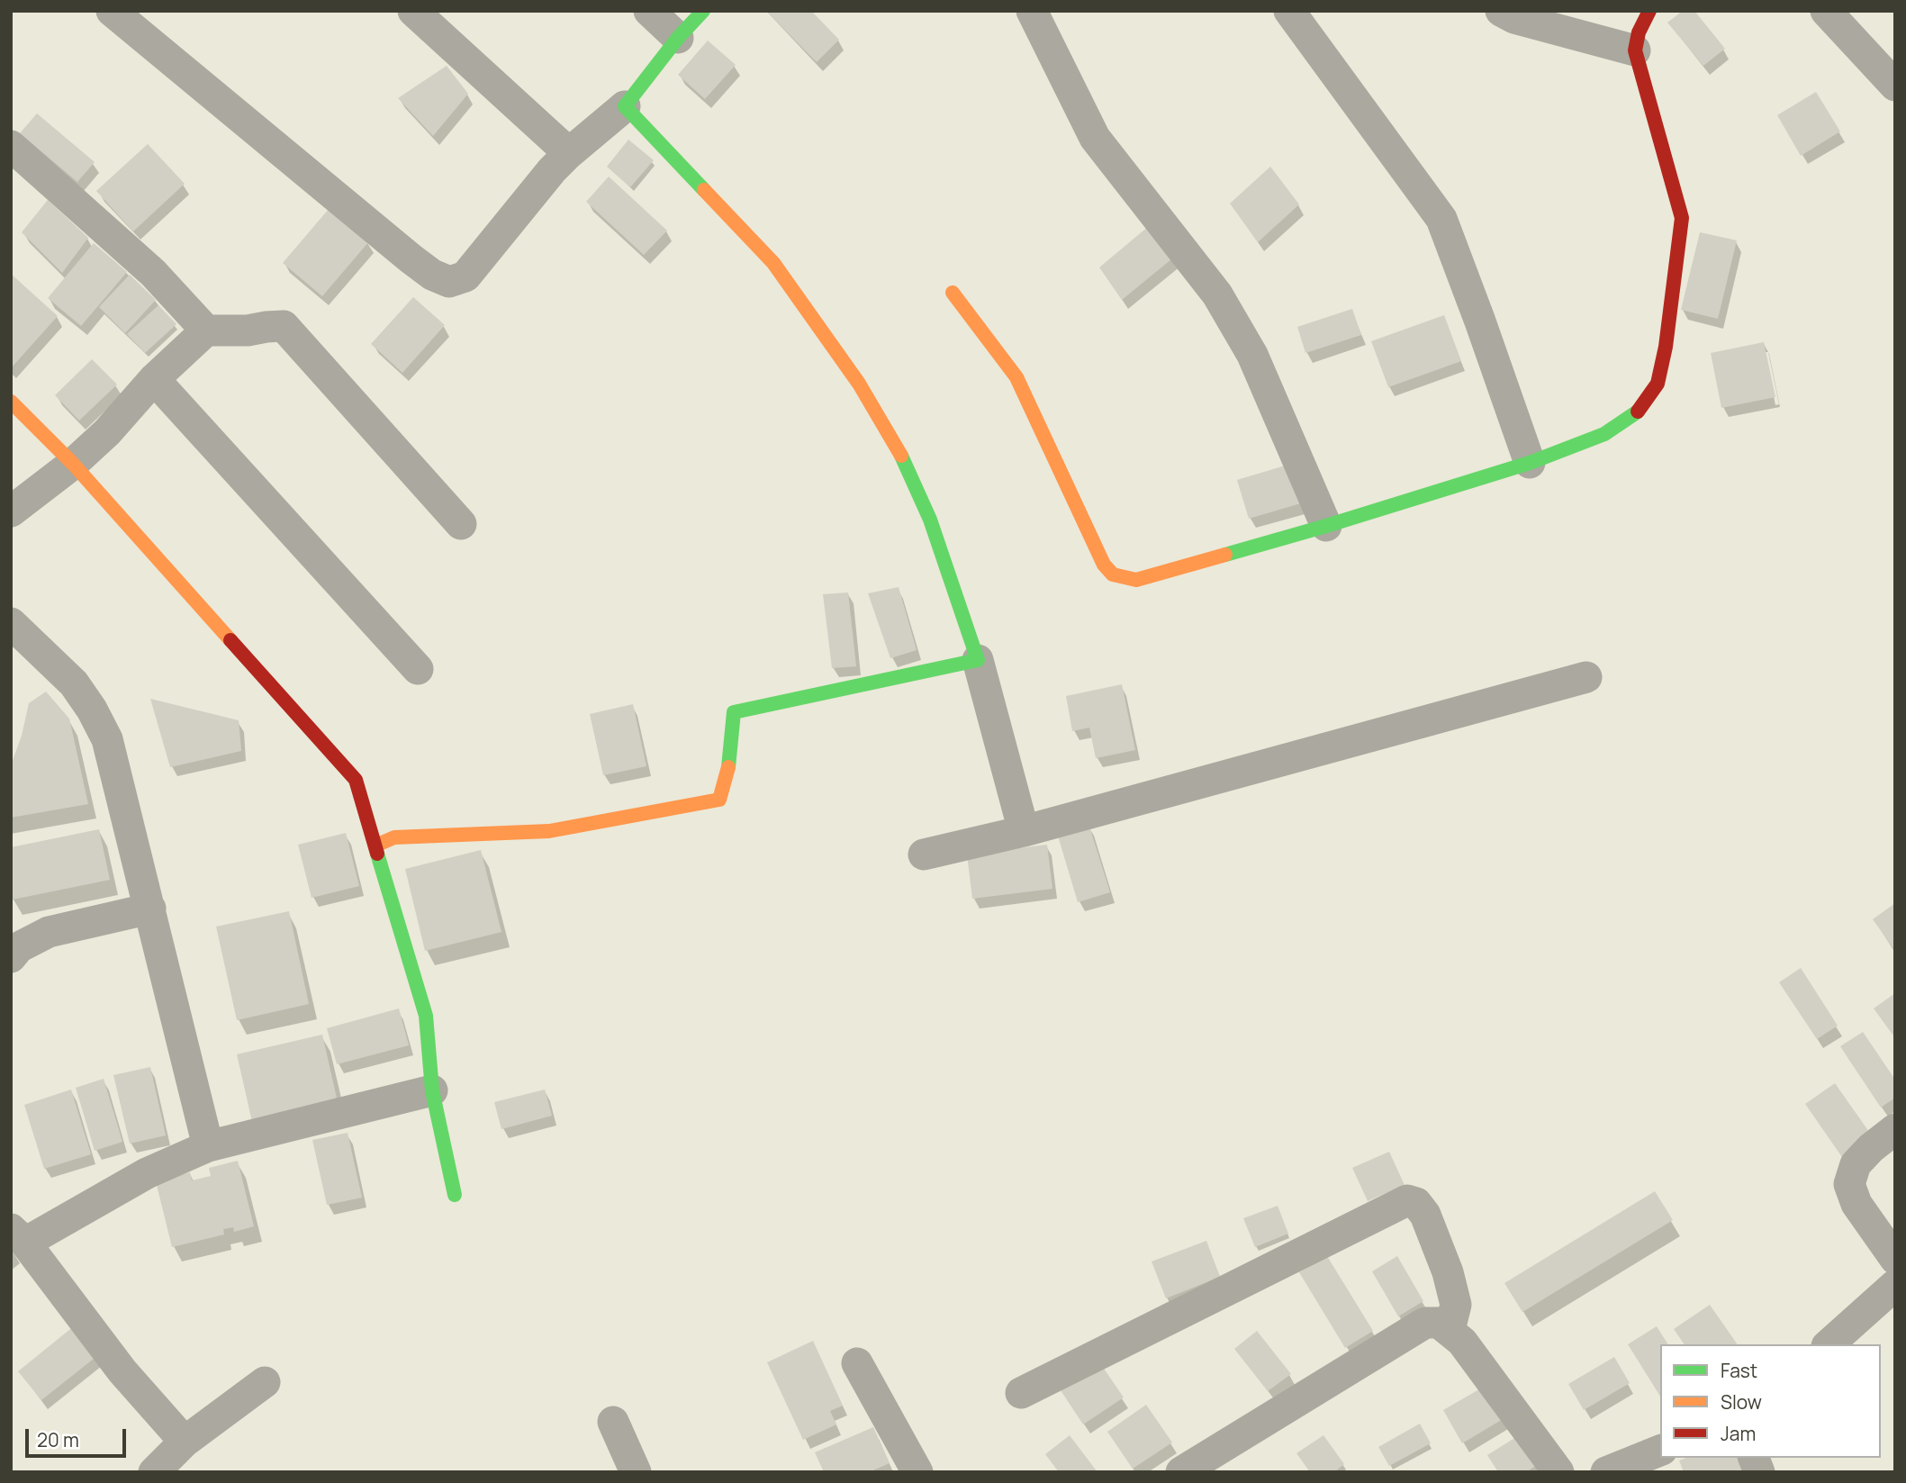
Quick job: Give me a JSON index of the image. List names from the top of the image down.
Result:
{
  "legend": ["Fast", "Slow", "Jam"],
  "scale_bar": "20 m"
}
